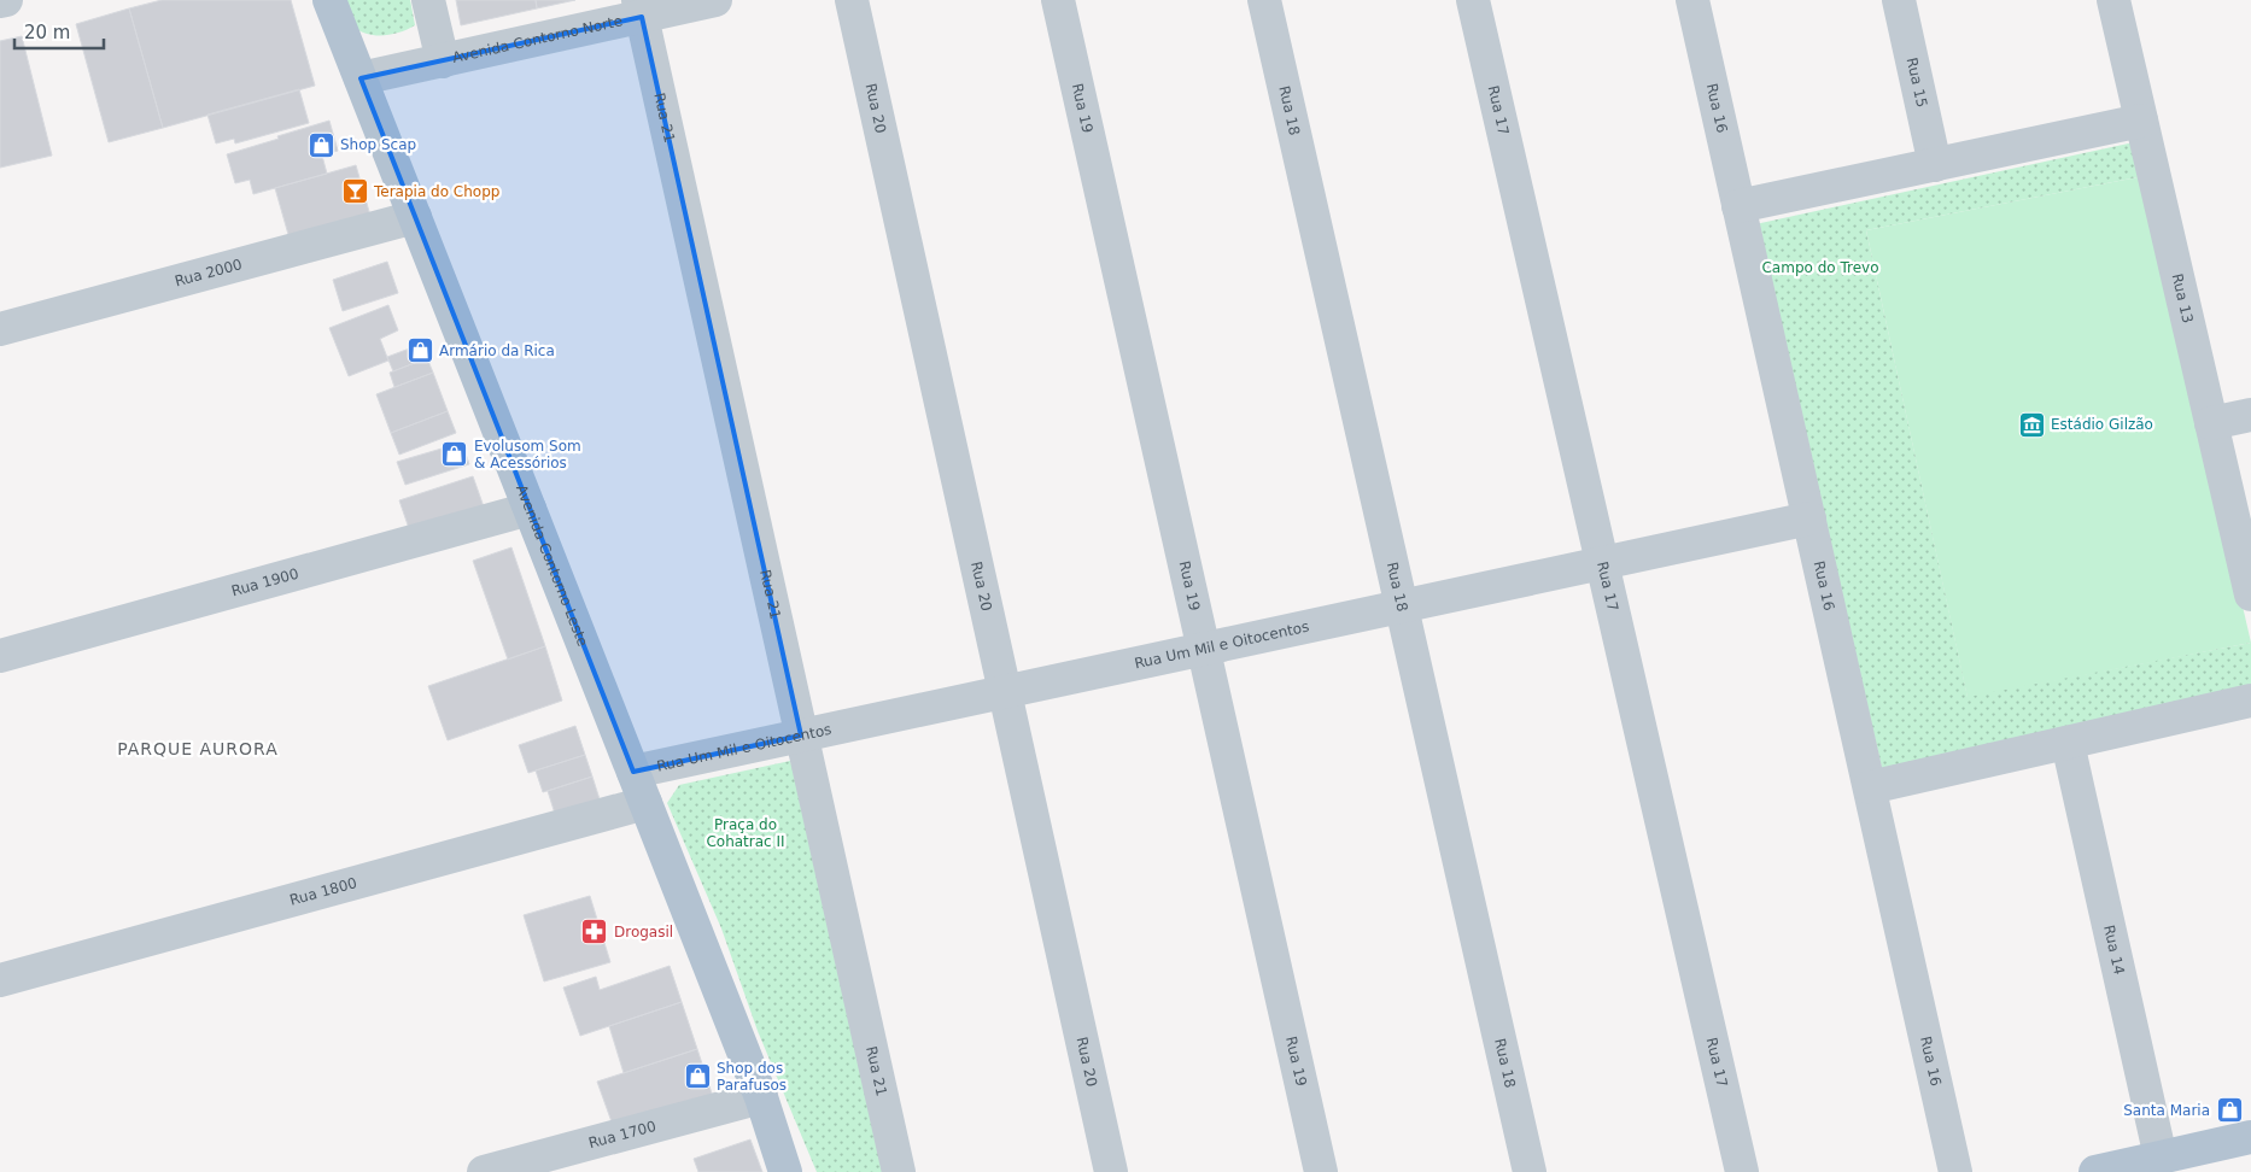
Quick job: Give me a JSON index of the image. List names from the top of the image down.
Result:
{
  "streets": {
    "main road": ["Avenida Contorno Leste"],
    "street": [
      "Avenida Contorno Norte",
      "Rua 15",
      "Rua 20",
      "Rua 19",
      "Rua 18",
      "Rua 17",
      "Rua 16",
      "Rua 21",
      "Rua 2000",
      "Rua 13",
      "Rua 1900",
      "Rua Um Mil e Oitocentos",
      "Rua 1800",
      "Rua 14",
      "Rua 1700"
    ]
  },
  "crossings": [
    ["Avenida Contorno Norte", "Rua 21"],
    ["Avenida Contorno Norte", "Avenida Contorno Leste"],
    ["Rua 20", "Rua Um Mil e Oitocentos"],
    ["Rua 19", "Rua Um Mil e Oitocentos"],
    ["Rua 18", "Rua Um Mil e Oitocentos"],
    ["Rua 17", "Rua Um Mil e Oitocentos"],
    ["Rua 16", "Rua Um Mil e Oitocentos"],
    ["Rua 21", "Rua Um Mil e Oitocentos"],
    ["Rua 2000", "Avenida Contorno Leste"],
    ["Avenida Contorno Leste", "Rua 1900"],
    ["Avenida Contorno Leste", "Rua Um Mil e Oitocentos"],
    ["Avenida Contorno Leste", "Rua 1800"],
    ["Avenida Contorno Leste", "Rua 1700"]
  ],
  "districts": ["PARQUE AURORA"],
  "parks": ["Campo do Trevo", "Praça do Cohatrac II"],
  "places": {
    "shop": [
      "Shop Scap",
      "Armário da Rica",
      "Evolusom Som & Acessórios",
      "Shop dos Parafusos",
      "Santa Maria"
    ],
    "bar": ["Terapia do Chopp"],
    "museum": ["Estádio Gilzão"],
    "pharmacy": ["Drogasil"]
  },
  "scale_bar": "20 m"
}
